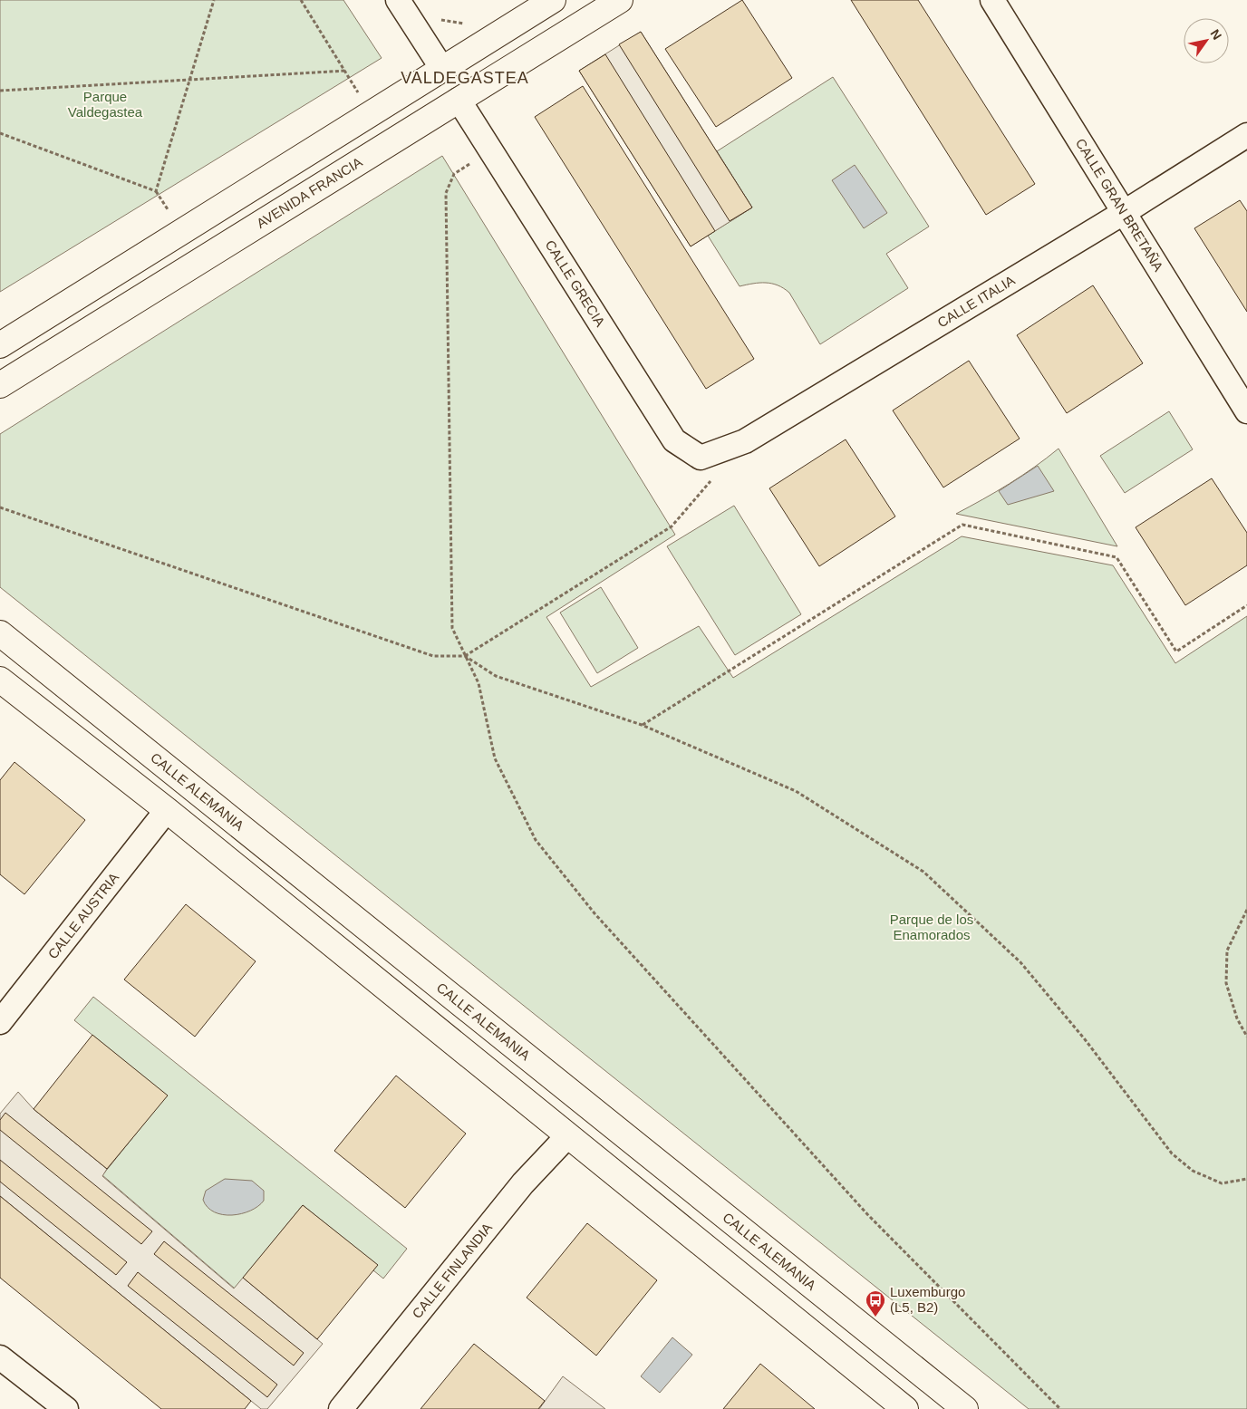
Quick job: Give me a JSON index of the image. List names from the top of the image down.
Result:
{
  "streets": {
    "main road": ["AVENIDA FRANCIA", "CALLE ALEMANIA"],
    "street": [
      "CALLE GRAN BRETAÑA",
      "CALLE GRECIA",
      "CALLE ITALIA",
      "CALLE AUSTRIA",
      "CALLE FINLANDIA"
    ]
  },
  "crossings": [
    ["AVENIDA FRANCIA", "CALLE GRECIA"],
    ["CALLE GRAN BRETAÑA", "CALLE ITALIA"],
    ["CALLE GRECIA", "CALLE ITALIA"]
  ],
  "districts": ["VALDEGASTEA"],
  "parks": ["Parque Valdegastea", "Parque de los Enamorados"],
  "places": {
    "bus stop": ["Luxemburgo (L5, B2)"]
  },
  "north": "top right"
}
